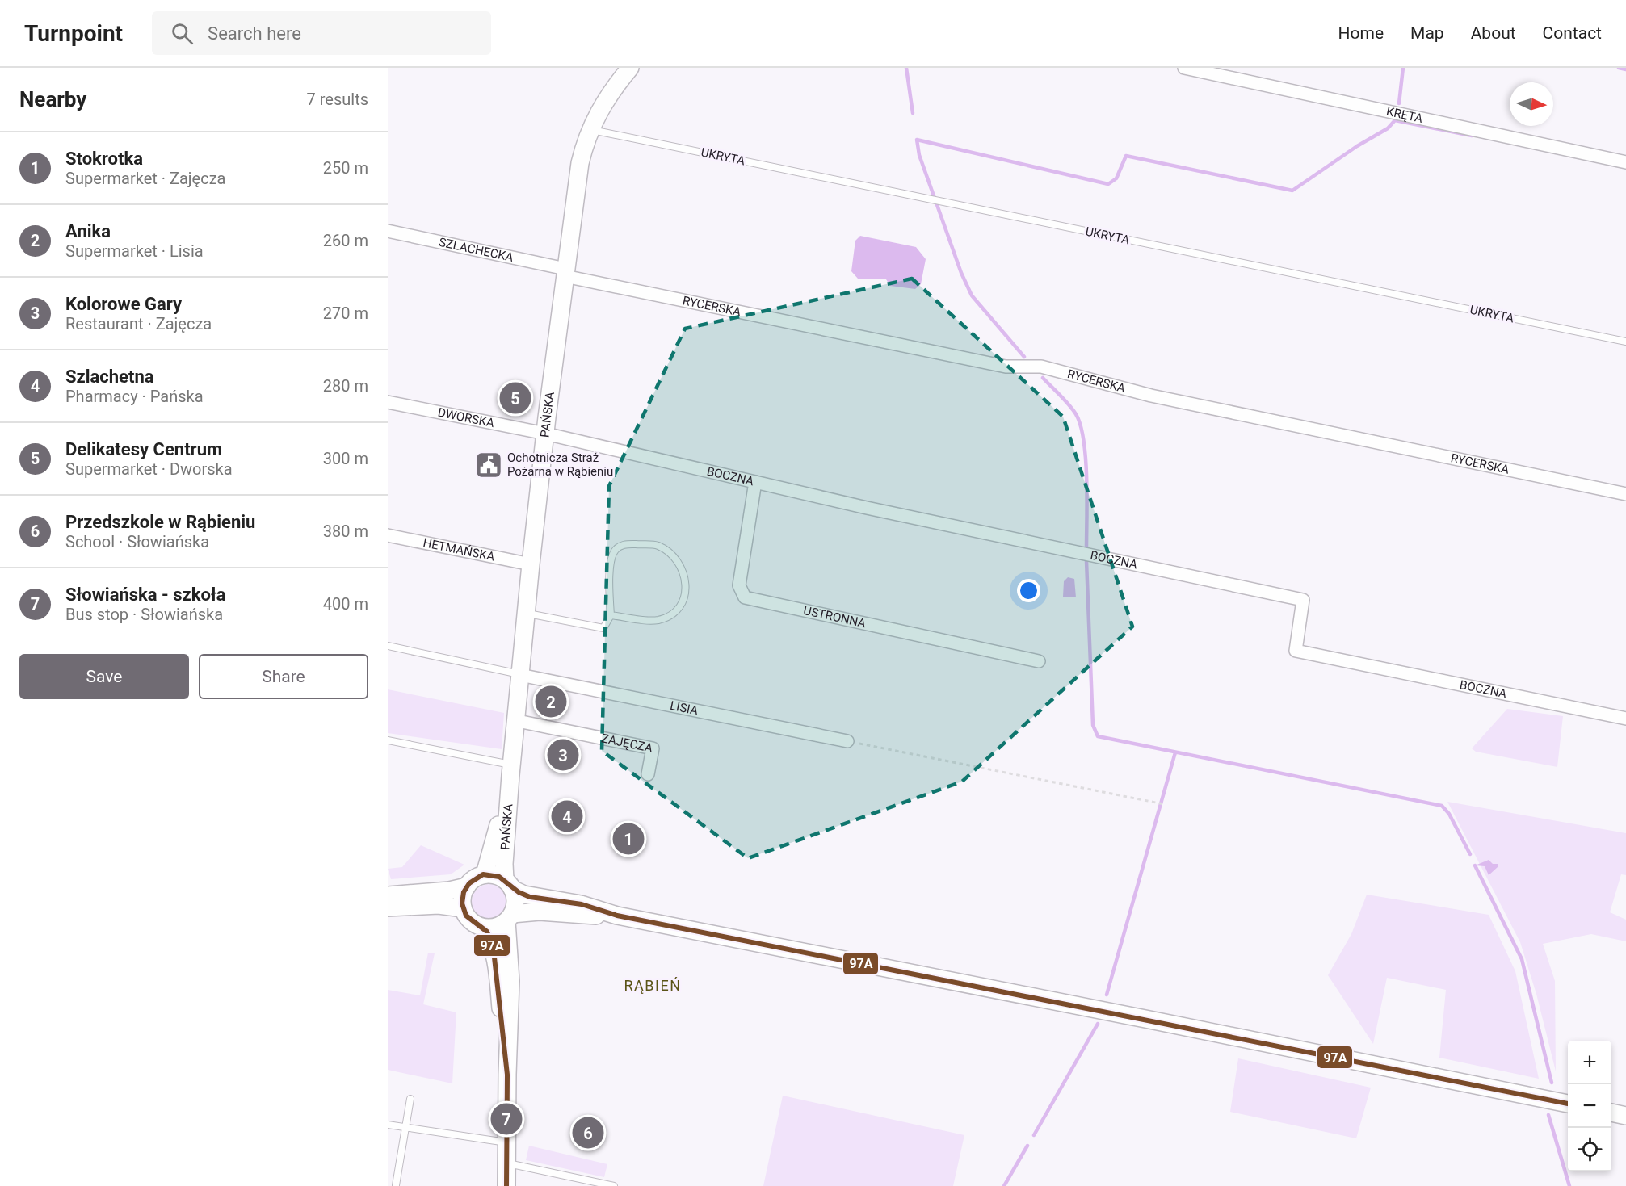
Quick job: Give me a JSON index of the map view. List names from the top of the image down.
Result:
{
  "streets": {
    "main road": ["PAŃSKA"],
    "street": [
      "KRĘTA",
      "SZLACHECKA",
      "RYCERSKA",
      "DWORSKA",
      "BOCZNA",
      "HETMAŃSKA",
      "USTRONNA",
      "LISIA",
      "ZAJĘCZA"
    ],
    "lane": ["UKRYTA"]
  },
  "crossings": [
    ["UKRYTA", "PAŃSKA"],
    ["SZLACHECKA", "RYCERSKA"],
    ["SZLACHECKA", "PAŃSKA"],
    ["RYCERSKA", "PAŃSKA"],
    ["PAŃSKA", "DWORSKA"],
    ["PAŃSKA", "BOCZNA"],
    ["PAŃSKA", "HETMAŃSKA"],
    ["PAŃSKA", "LISIA"],
    ["PAŃSKA", "ZAJĘCZA"],
    ["DWORSKA", "BOCZNA"],
    ["BOCZNA", "USTRONNA"]
  ],
  "districts": ["RĄBIEŃ"],
  "places": {
    "public building": ["Ochotnicza Straż Pożarna w Rąbieniu"]
  },
  "lines": ["transit line 97A"],
  "north": "right",
  "page": {
    "header": "Turnpoint",
    "search": "Search here",
    "nav": [
      "Home",
      "Map",
      "About",
      "Contact"
    ],
    "heading": ["Nearby", "7 results"],
    "list": [
      {
        "mark": "1",
        "name": "Stokrotka",
        "note": "Supermarket · Zajęcza",
        "value": "250 m"
      },
      {
        "mark": "2",
        "name": "Anika",
        "note": "Supermarket · Lisia",
        "value": "260 m"
      },
      {
        "mark": "3",
        "name": "Kolorowe Gary",
        "note": "Restaurant · Zajęcza",
        "value": "270 m"
      },
      {
        "mark": "4",
        "name": "Szlachetna",
        "note": "Pharmacy · Pańska",
        "value": "280 m"
      },
      {
        "mark": "5",
        "name": "Delikatesy Centrum",
        "note": "Supermarket · Dworska",
        "value": "300 m"
      },
      {
        "mark": "6",
        "name": "Przedszkole w Rąbieniu",
        "note": "School · Słowiańska",
        "value": "380 m"
      },
      {
        "mark": "7",
        "name": "Słowiańska - szkoła",
        "note": "Bus stop · Słowiańska",
        "value": "400 m"
      }
    ],
    "pins": [
      "5",
      "2",
      "3",
      "4",
      "1",
      "7",
      "6"
    ],
    "buttons": ["Save", "Share"],
    "map_buttons": ["+", "−"]
  }
}
